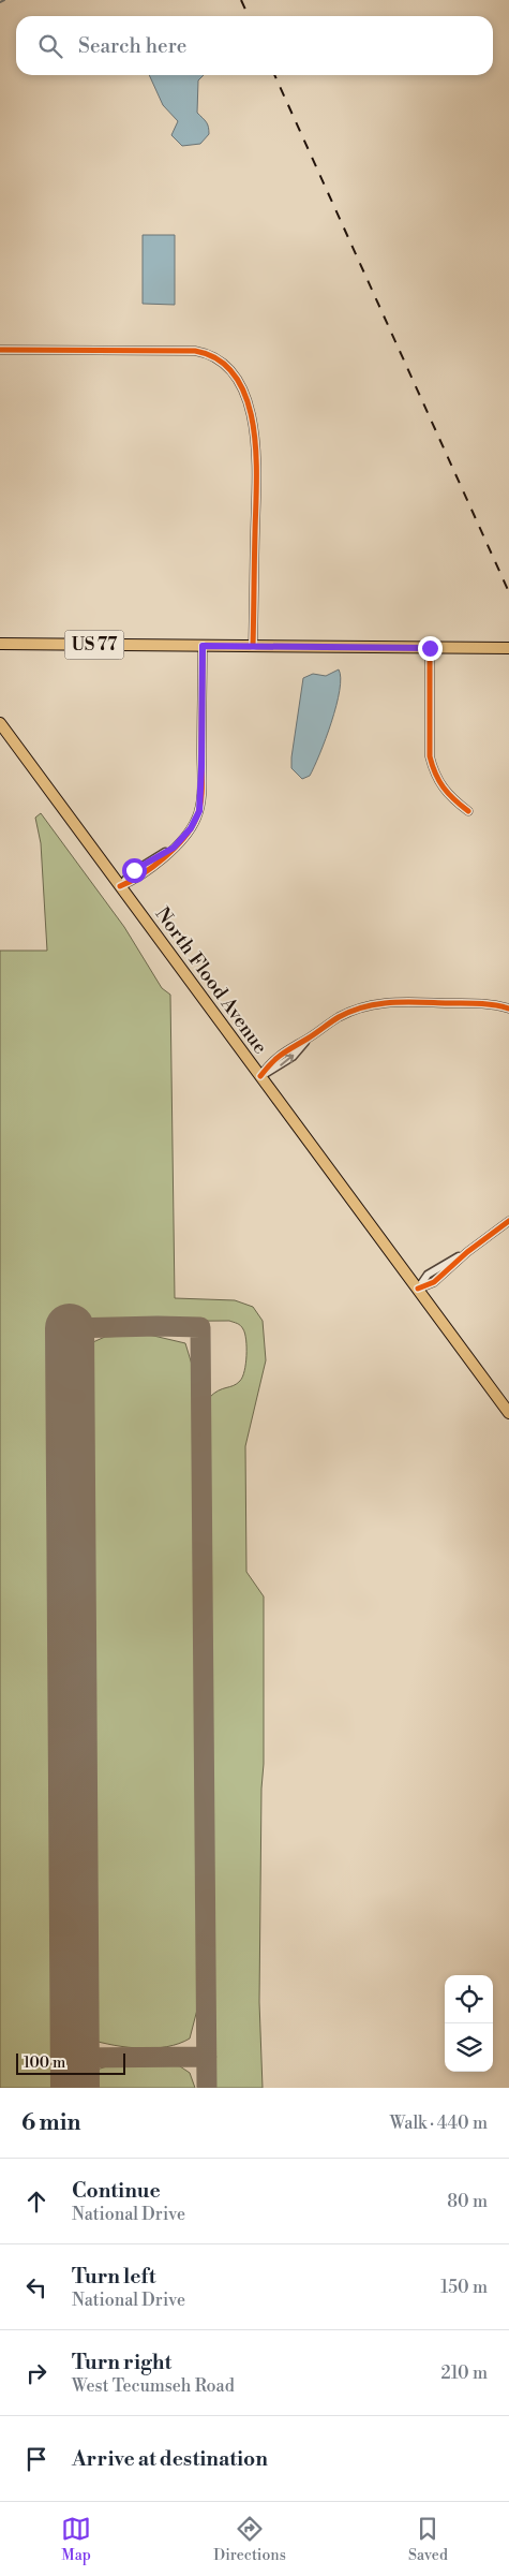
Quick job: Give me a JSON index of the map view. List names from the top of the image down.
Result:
{
  "streets": {
    "main road": ["US 77", "North Flood Avenue"]
  },
  "scale_bar": "100 m",
  "page": {
    "search": "Search here",
    "scale": "100 m",
    "heading": ["6 min", "Walk · 440 m"],
    "list": [
      ["Continue", "National Drive", "80 m"],
      ["Turn left", "National Drive", "150 m"],
      ["Turn right", "West Tecumseh Road", "210 m"],
      "Arrive at destination"
    ],
    "nav": ["Map", "Directions", "Saved"]
  }
}
